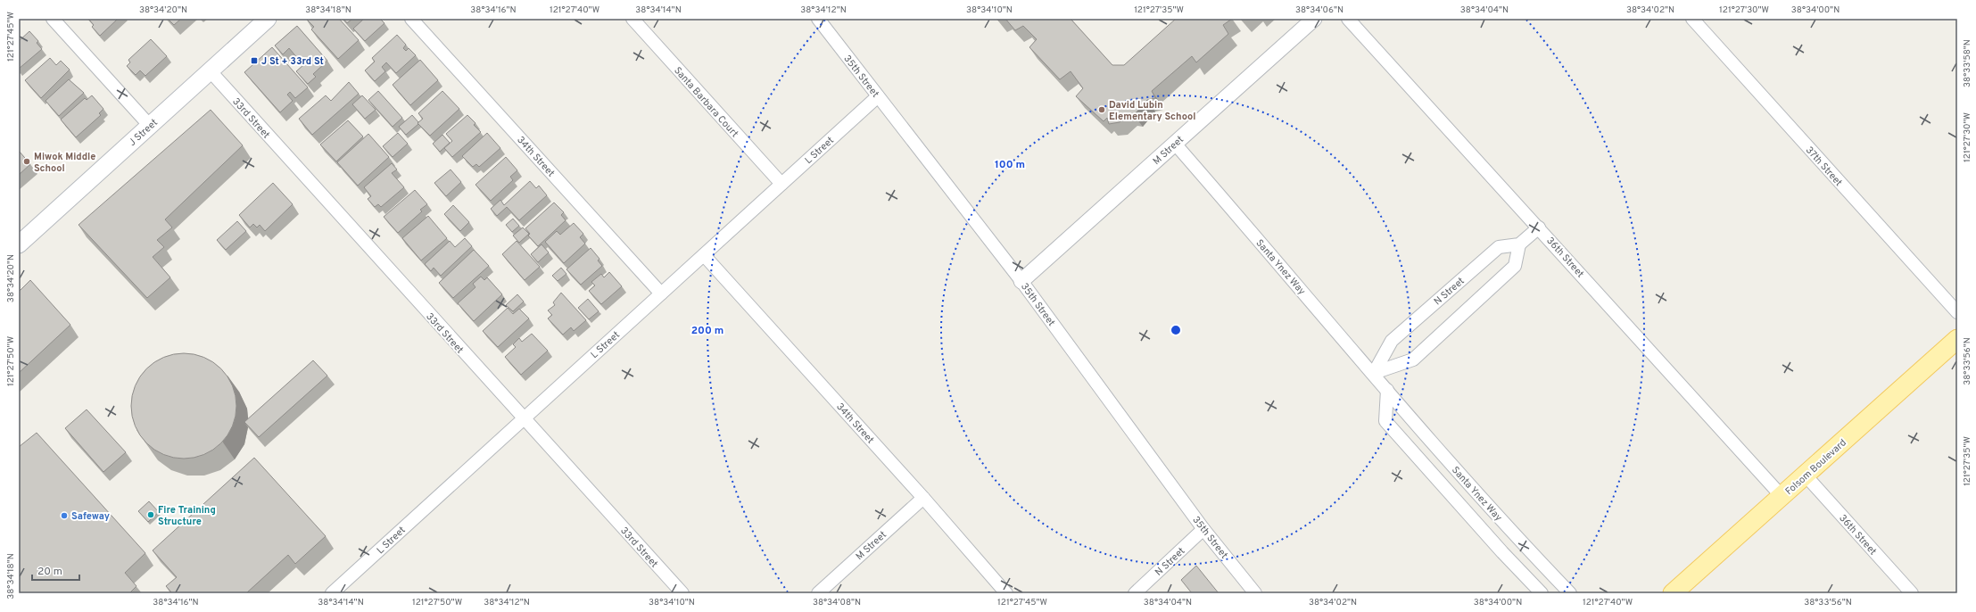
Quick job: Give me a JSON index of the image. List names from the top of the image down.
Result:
{
  "streets": {
    "main road": ["J Street", "Folsom Boulevard"],
    "street": [
      "35th Street",
      "Santa Barbara Court",
      "33rd Street",
      "L Street",
      "M Street",
      "34th Street",
      "37th Street",
      "36th Street",
      "Santa Ynez Way",
      "N Street"
    ]
  },
  "crossings": [
    ["35th Street", "L Street"],
    ["35th Street", "M Street"],
    ["35th Street", "N Street"],
    ["Santa Barbara Court", "L Street"],
    ["33rd Street", "J Street"],
    ["33rd Street", "L Street"],
    ["L Street", "34th Street"],
    ["M Street", "34th Street"],
    ["M Street", "Santa Ynez Way"],
    ["36th Street", "Folsom Boulevard"],
    ["Santa Ynez Way", "N Street"]
  ],
  "places": {
    "transit": ["J St + 33rd St"],
    "other": [
      "David Lubin Elementary School",
      "Miwok Middle School",
      "Fire Training Structure",
      "Safeway"
    ]
  },
  "scale_bar": "20 m",
  "coordinates": [
    "38°34'20\"N",
    "38°34'18\"N",
    "38°34'16\"N",
    "121°27'40\"W",
    "38°34'14\"N",
    "38°34'12\"N",
    "38°34'10\"N",
    "121°27'35\"W",
    "38°34'06\"N",
    "38°34'04\"N",
    "38°34'02\"N",
    "121°27'30\"W",
    "38°34'00\"N",
    "121°27'45\"W",
    "38°33'58\"N",
    "121°27'50\"W",
    "38°33'56\"N",
    "38°34'08\"N"
  ],
  "rings": ["100 m", "200 m"]
}
